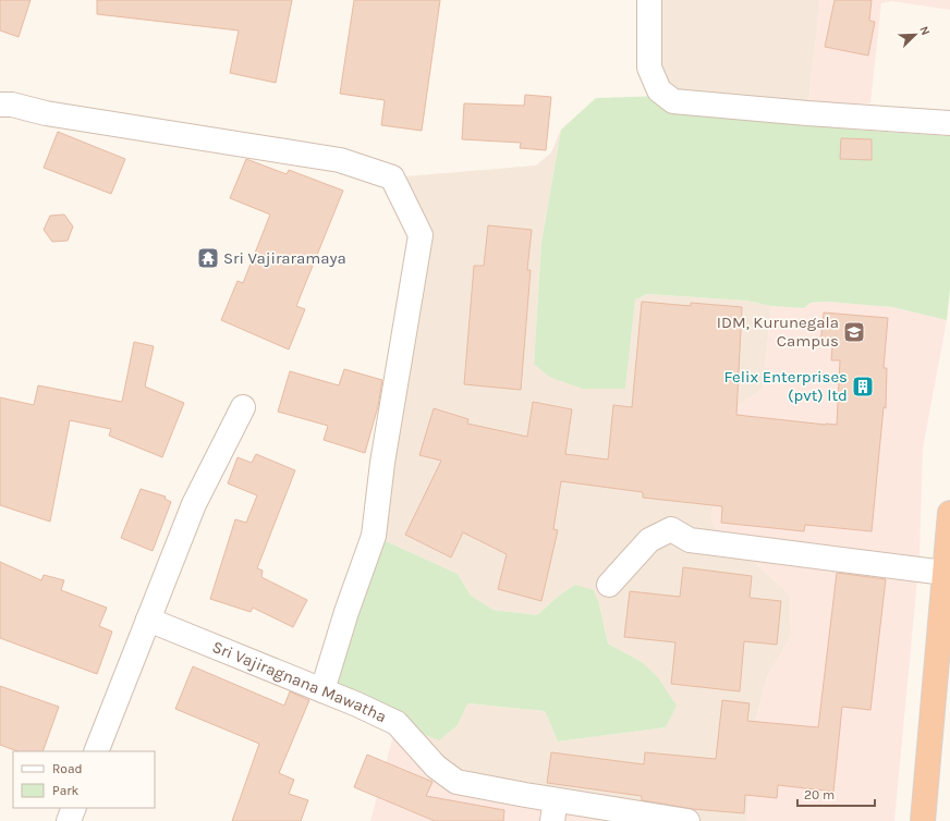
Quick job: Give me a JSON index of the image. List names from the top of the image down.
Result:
{
  "streets": {
    "street": ["Sri Vajiragnana Mawatha"]
  },
  "places": {
    "temple": ["Sri Vajiraramaya"],
    "school or university": ["IDM, Kurunegala Campus"],
    "building": ["Felix Enterprises (pvt) ltd"]
  },
  "legend": ["Road", "Park"],
  "scale_bar": "20 m",
  "north": "top right"
}
